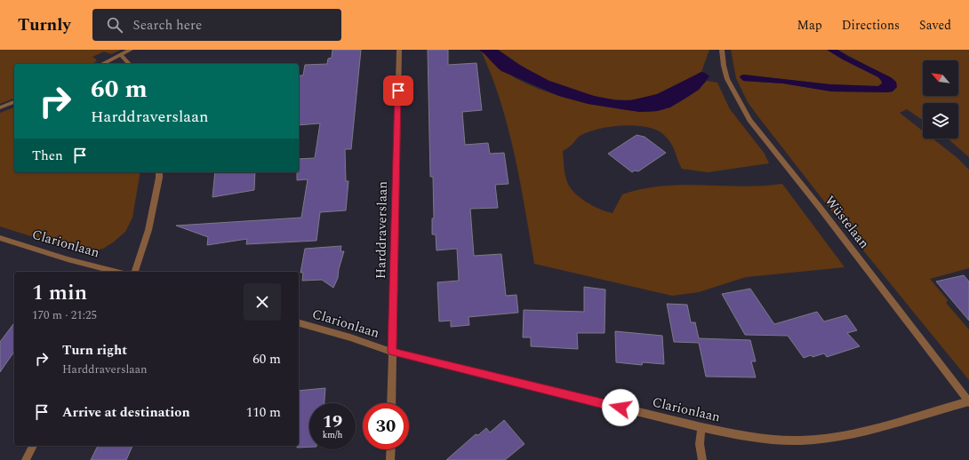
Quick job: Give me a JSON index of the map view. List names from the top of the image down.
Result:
{
  "streets": {
    "street": ["Wüstelaan", "Harddraverslaan", "Clarionlaan"]
  },
  "crossings": [
    ["Wüstelaan", "Clarionlaan"],
    ["Harddraverslaan", "Clarionlaan"]
  ],
  "north": "top left",
  "page": {
    "header": "Turnly",
    "search": "Search here",
    "nav": ["Map", "Directions", "Saved"],
    "turn": ["60 m", "Harddraverslaan"],
    "then": "Then",
    "heading": ["1 min", "170 m · 21:25"],
    "list": [
      {
        "name": "Turn right",
        "note": "Harddraverslaan",
        "value": "60 m"
      },
      {
        "name": "Arrive at destination",
        "value": "110 m"
      }
    ],
    "speed": "19 km/h",
    "limit": "30"
  }
}
